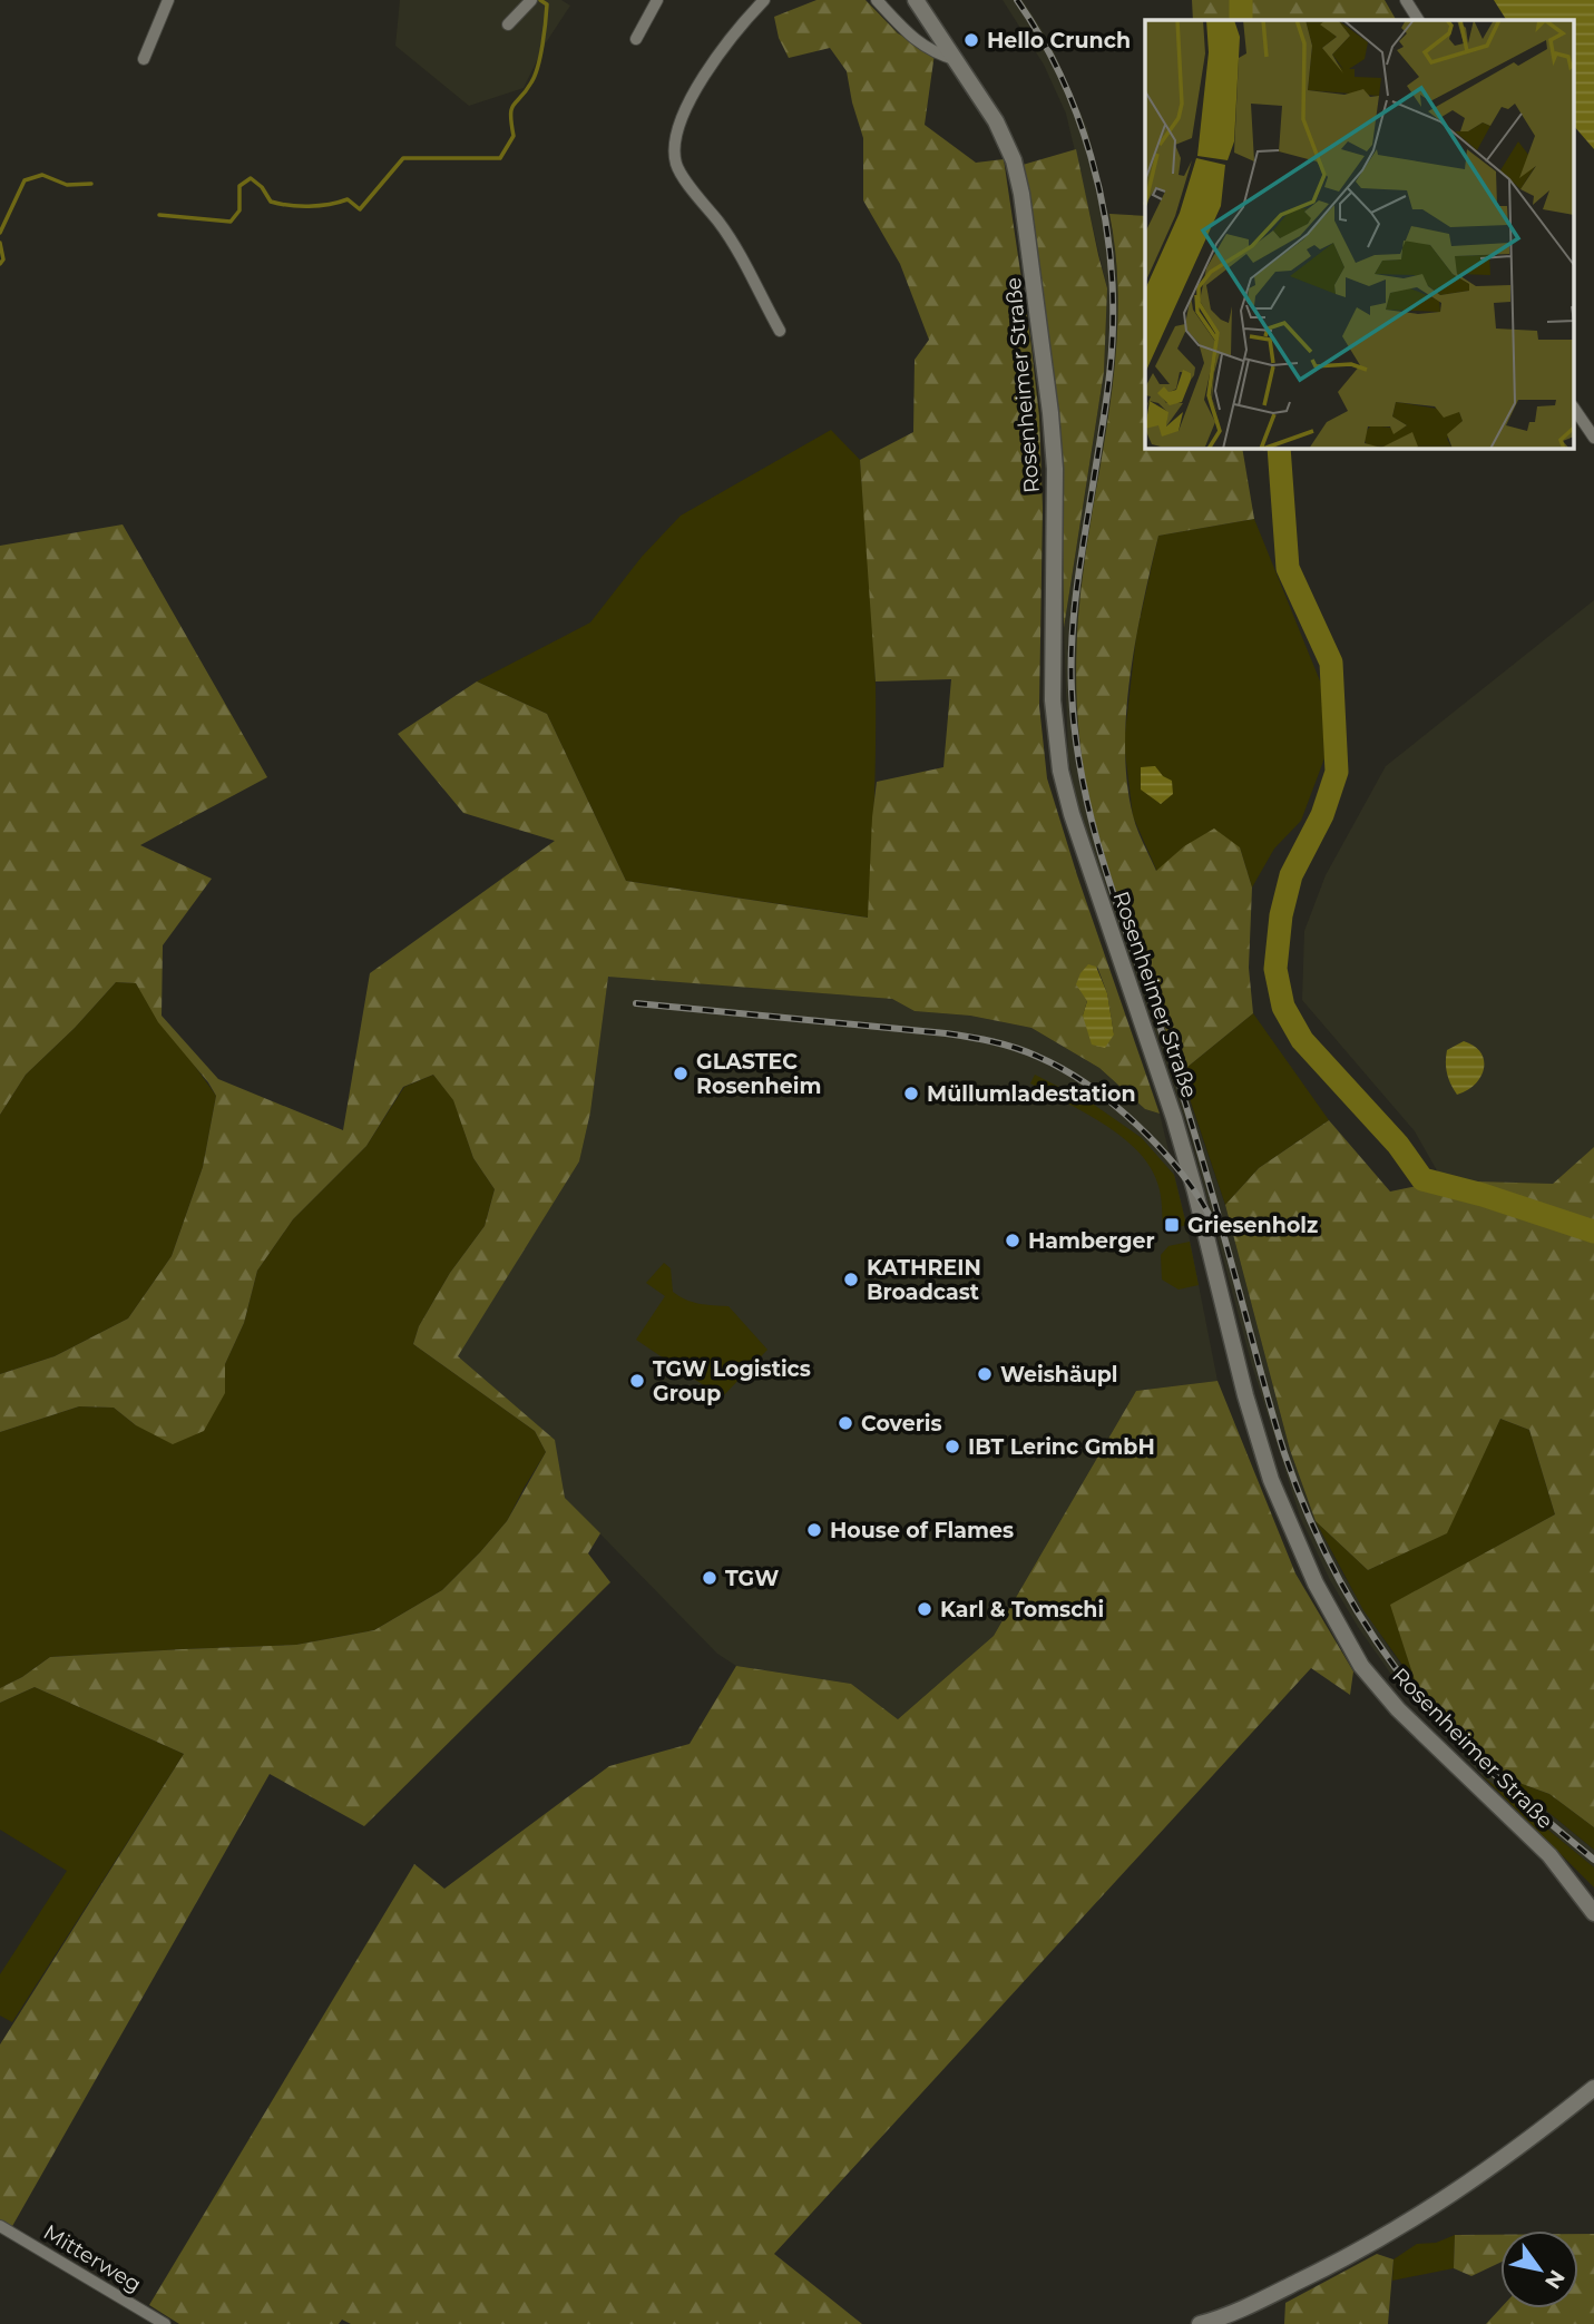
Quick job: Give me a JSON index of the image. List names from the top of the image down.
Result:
{
  "streets": {
    "main road": ["Rosenheimer Straße"],
    "street": ["Mitterweg"]
  },
  "places": {
    "other": [
      "Hello Crunch",
      "GLASTEC Rosenheim",
      "Müllumladestation",
      "Hamberger",
      "KATHREIN Broadcast",
      "Weishäupl",
      "TGW Logistics Group",
      "Coveris",
      "IBT Lerinc GmbH",
      "House of Flames",
      "TGW",
      "Karl & Tomschi"
    ],
    "transit": ["Griesenholz"]
  },
  "north": "bottom right"
}
